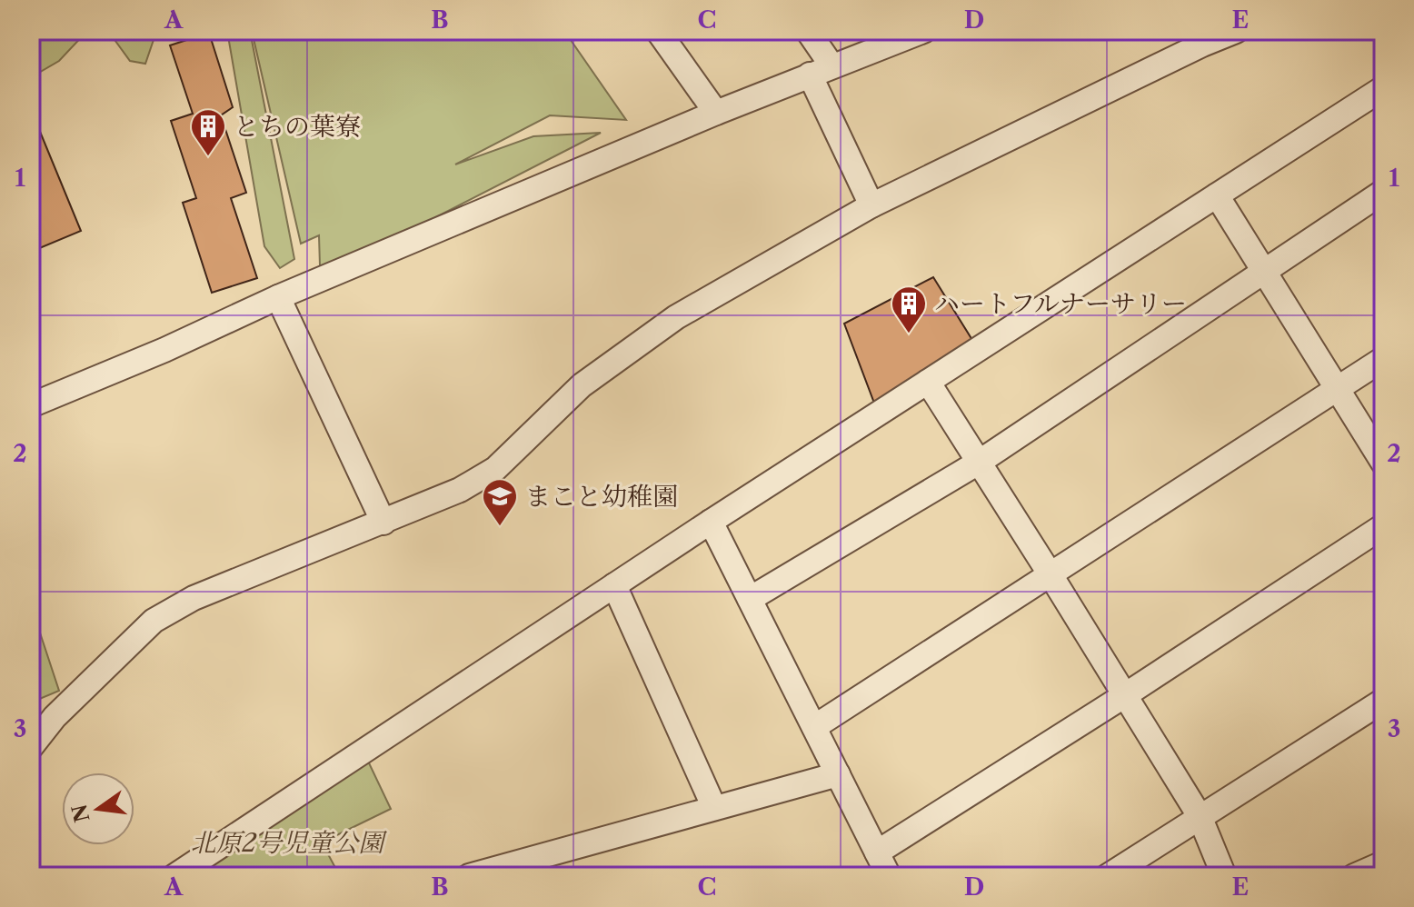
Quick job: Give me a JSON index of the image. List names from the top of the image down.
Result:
{
  "parks": ["北原2号児童公園"],
  "places": {
    "building": ["とちの葉寮", "ハートフルナーサリー"],
    "school or university": ["まこと幼稚園"]
  },
  "north": "left",
  "grid": {
    "columns": [
      "A",
      "B",
      "C",
      "D",
      "E"
    ],
    "rows": ["1", "2", "3"]
  }
}
